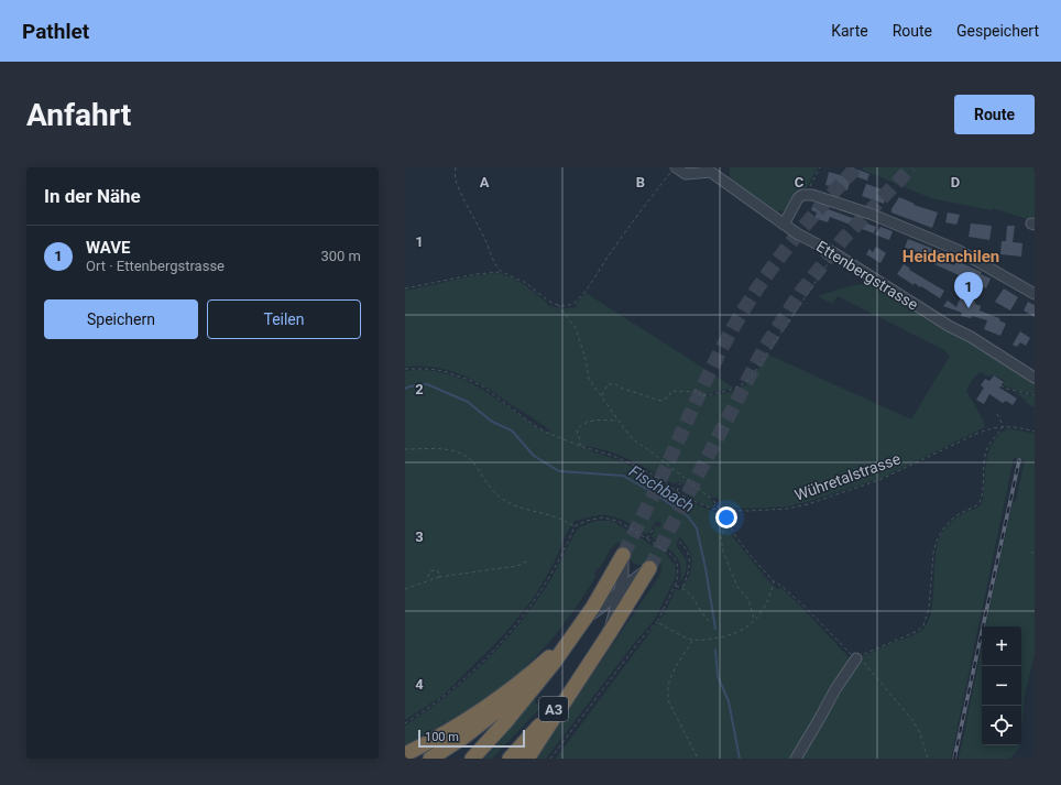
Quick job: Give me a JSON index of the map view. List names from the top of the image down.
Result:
{
  "streets": {
    "highway": ["A3"],
    "street": ["Ettenbergstrasse"],
    "path": ["Wühretalstrasse"]
  },
  "districts": ["Heidenchilen"],
  "water": ["Fischbach"],
  "scale_bar": "100 m",
  "page": {
    "header": "Pathlet",
    "nav": ["Karte", "Route", "Gespeichert"],
    "buttons": [
      "Route",
      ["Speichern", "Teilen"]
    ],
    "title": "Anfahrt",
    "heading": "In der Nähe",
    "list": [
      {
        "mark": "1",
        "name": "WAVE",
        "note": "Ort · Ettenbergstrasse",
        "value": "300 m"
      }
    ],
    "pins": "1",
    "map_buttons": ["+", "−"],
    "scale": "100 m"
  },
  "grid": {
    "columns": [
      "A",
      "B",
      "C",
      "D"
    ],
    "rows": [
      "1",
      "2",
      "3",
      "4"
    ]
  }
}
